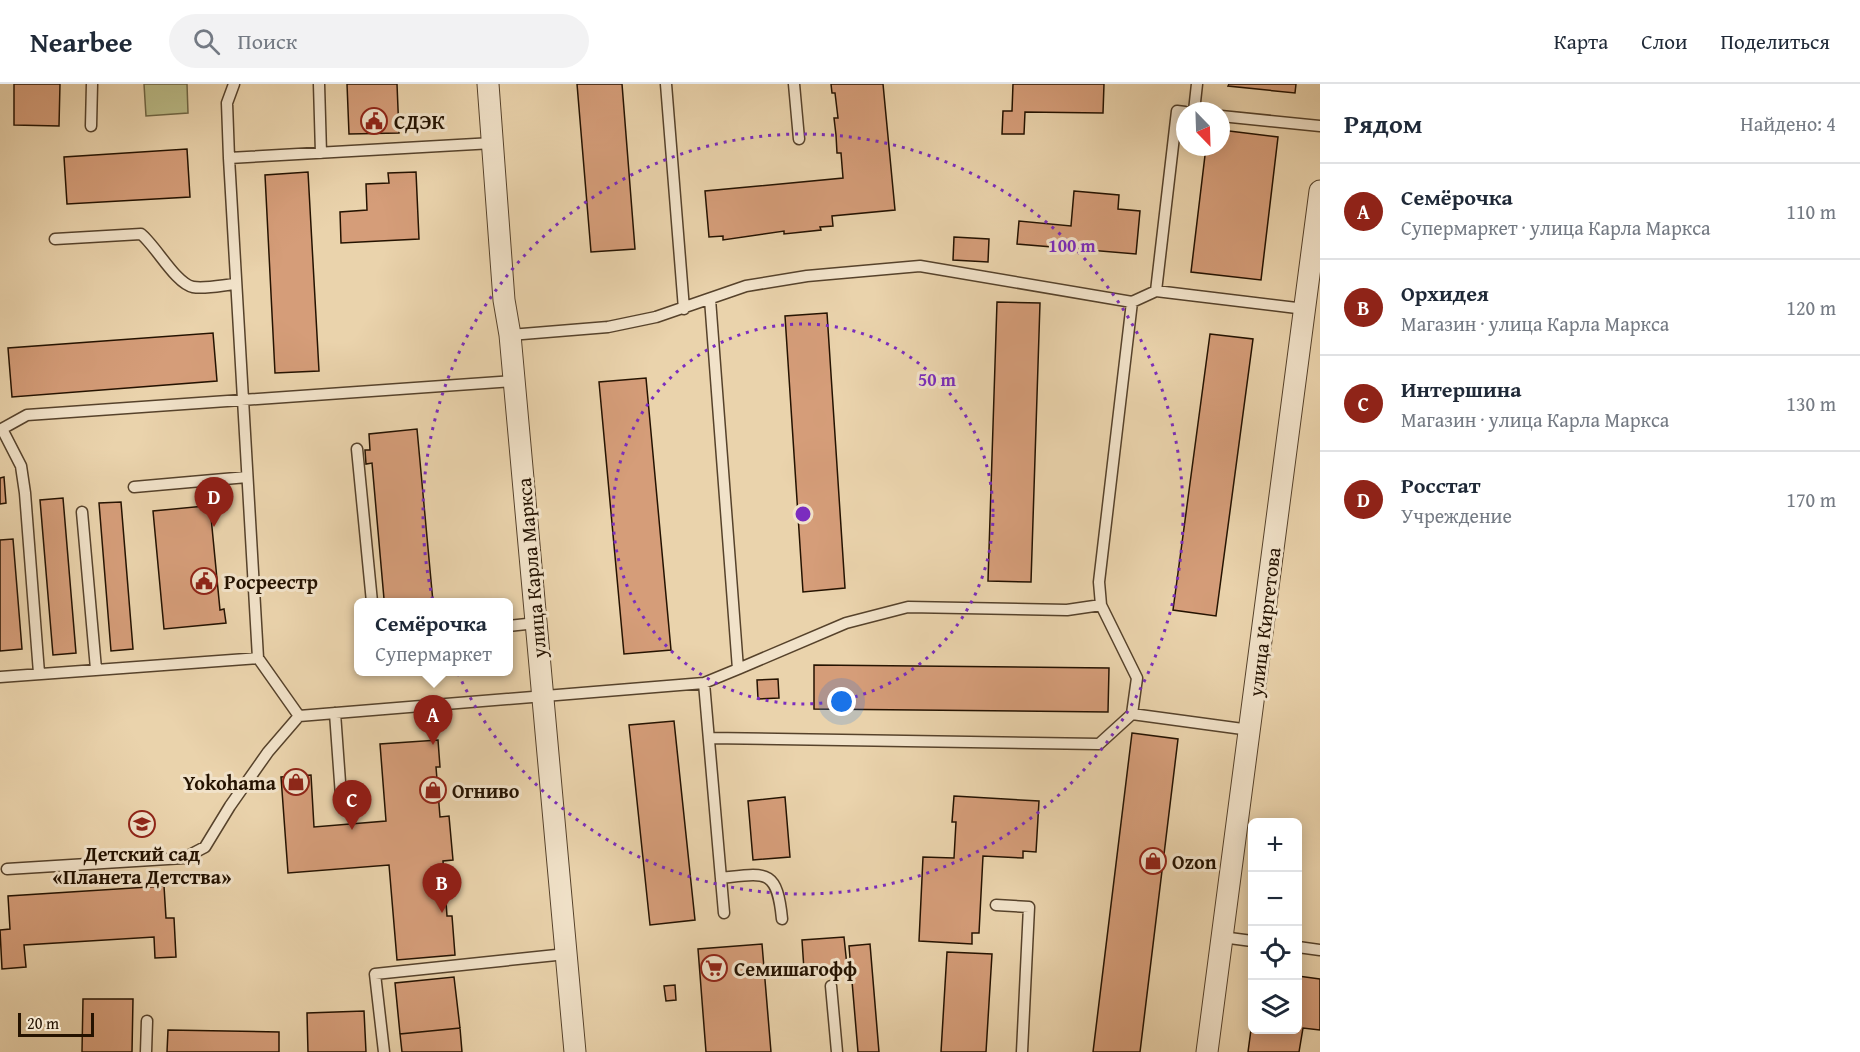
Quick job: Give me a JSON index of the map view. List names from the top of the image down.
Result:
{
  "streets": {
    "street": ["улица Карла Маркса", "улица Киргетова"]
  },
  "places": {
    "public building": ["СДЭК", "Росреестр"],
    "shop": ["Yokohama", "Огниво", "Ozon"],
    "school or university": ["Детский сад «Планета Детства»"],
    "supermarket": ["Семишагофф"]
  },
  "scale_bar": "20 m",
  "north": "bottom right",
  "page": {
    "header": "Nearbee",
    "search": "Поиск",
    "nav": ["Карта", "Слои", "Поделиться"],
    "heading": ["Рядом", "Найдено: 4"],
    "list": [
      {
        "mark": "A",
        "name": "Семёрочка",
        "note": "Супермаркет · улица Карла Маркса",
        "value": "110 m"
      },
      {
        "mark": "B",
        "name": "Орхидея",
        "note": "Магазин · улица Карла Маркса",
        "value": "120 m"
      },
      {
        "mark": "C",
        "name": "Интершина",
        "note": "Магазин · улица Карла Маркса",
        "value": "130 m"
      },
      {
        "mark": "D",
        "name": "Росстат",
        "note": "Учреждение",
        "value": "170 m"
      }
    ],
    "pins": [
      "D",
      "A",
      "C",
      "B"
    ],
    "popup": ["Семёрочка", "Супермаркет"],
    "map_buttons": ["+", "−"],
    "scale": "20 m"
  },
  "rings": ["100 m", "50 m"]
}
